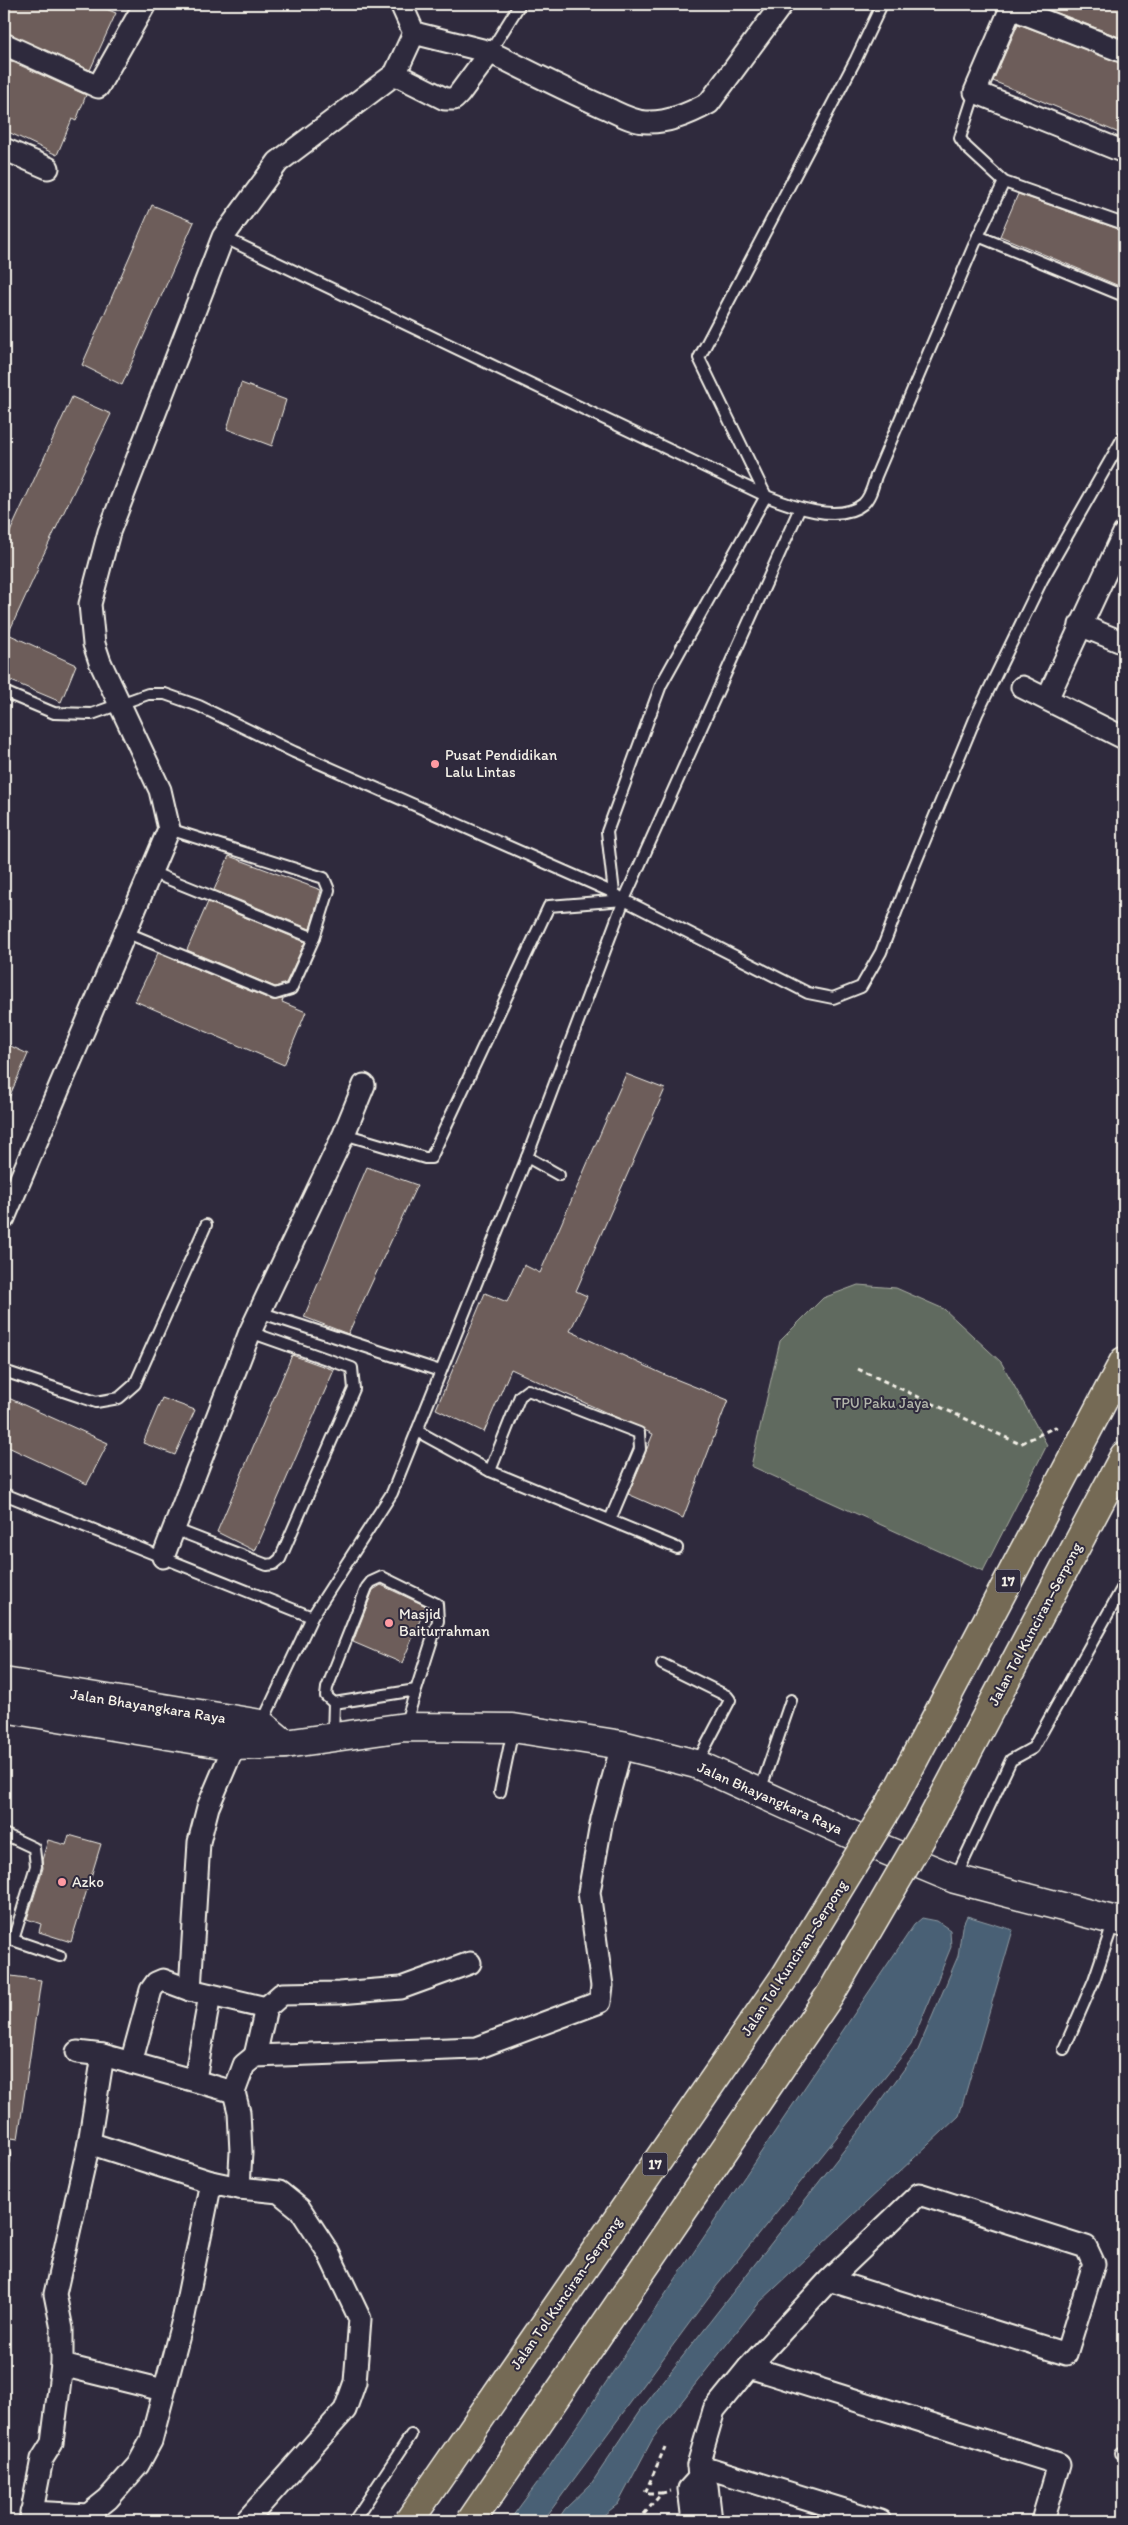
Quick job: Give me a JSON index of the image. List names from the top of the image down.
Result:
{
  "streets": {
    "highway": ["17", "Jalan Tol Kunciran–Serpong"],
    "main road": ["Jalan Bhayangkara Raya"]
  },
  "parks": ["TPU Paku Jaya"],
  "places": ["Pusat Pendidikan Lalu Lintas", "Masjid Baiturrahman", "Azko"]
}
